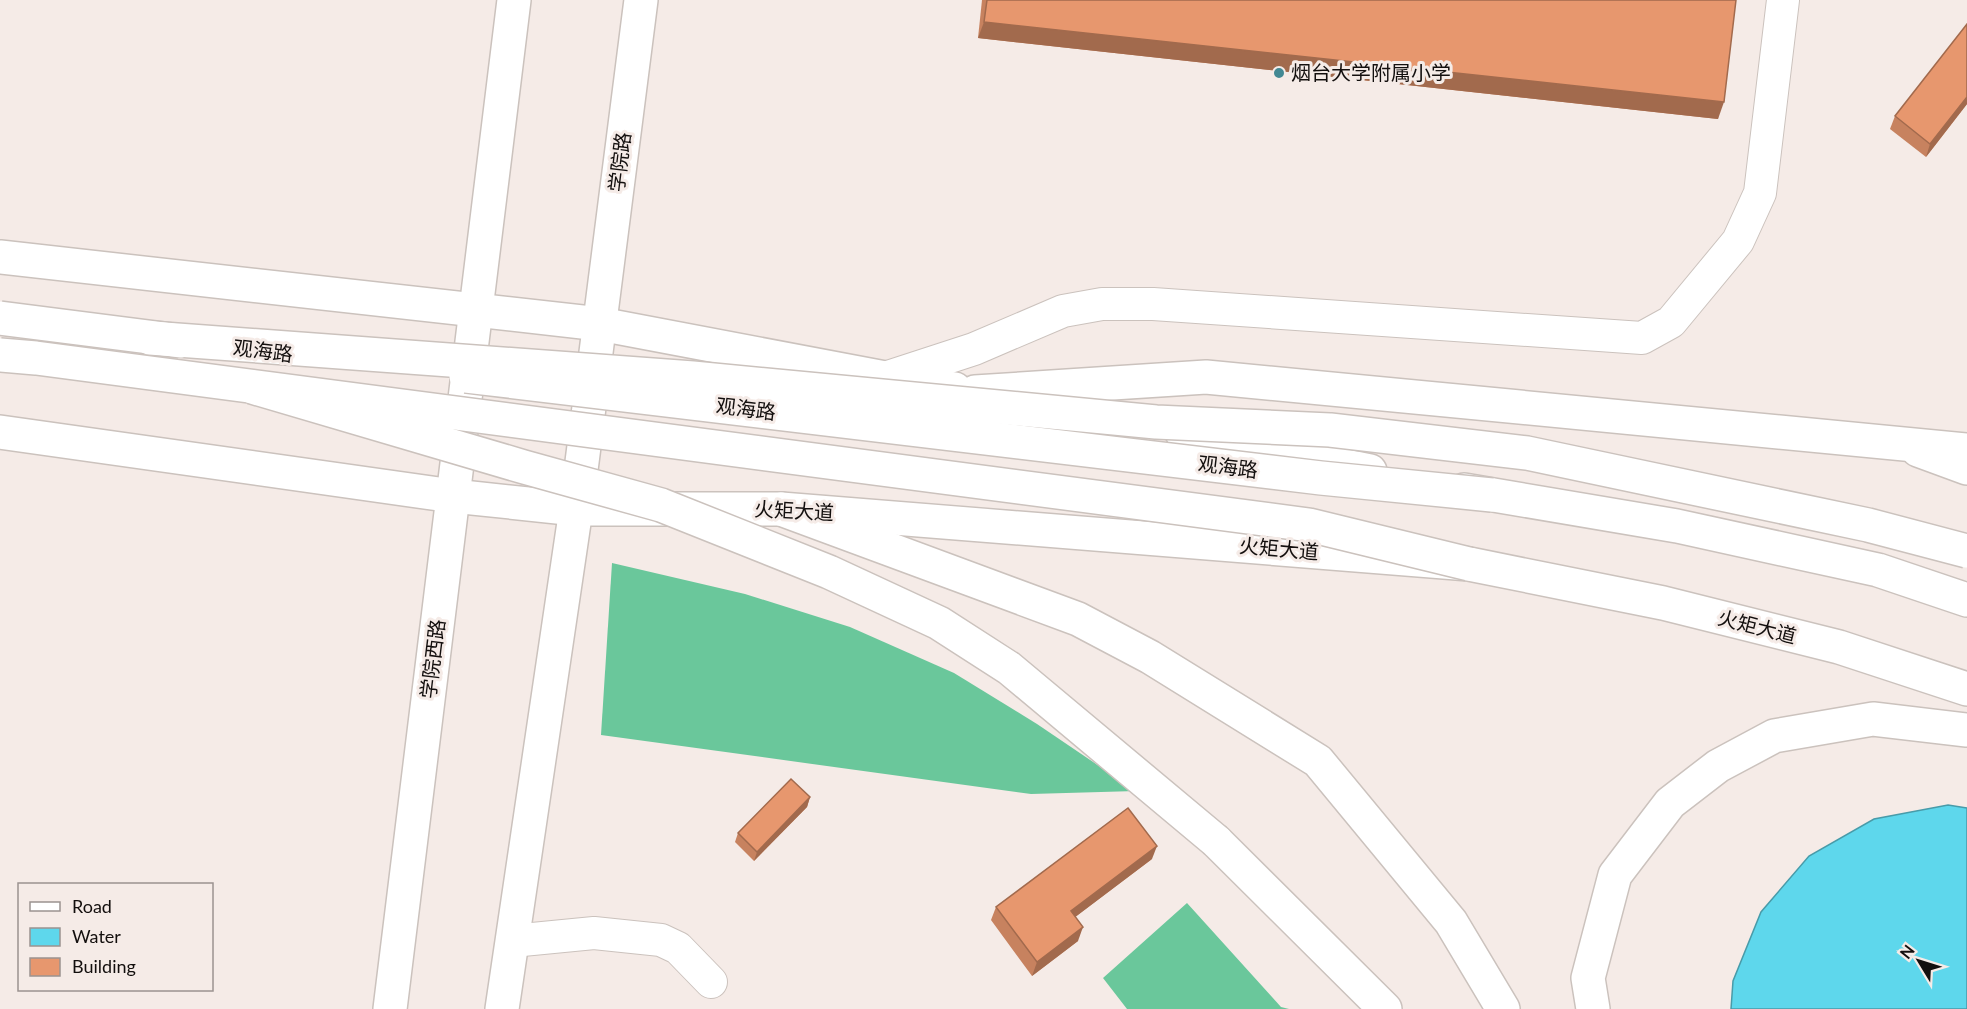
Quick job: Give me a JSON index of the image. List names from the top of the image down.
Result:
{
  "streets": {
    "main road": [
      "学院路",
      "观海路",
      "火矩大道",
      "学院西路"
    ]
  },
  "crossings": [
    ["观海路", "火矩大道"]
  ],
  "places": ["烟台大学附属小学"],
  "legend": ["Road", "Water", "Building"],
  "north": "top left"
}
